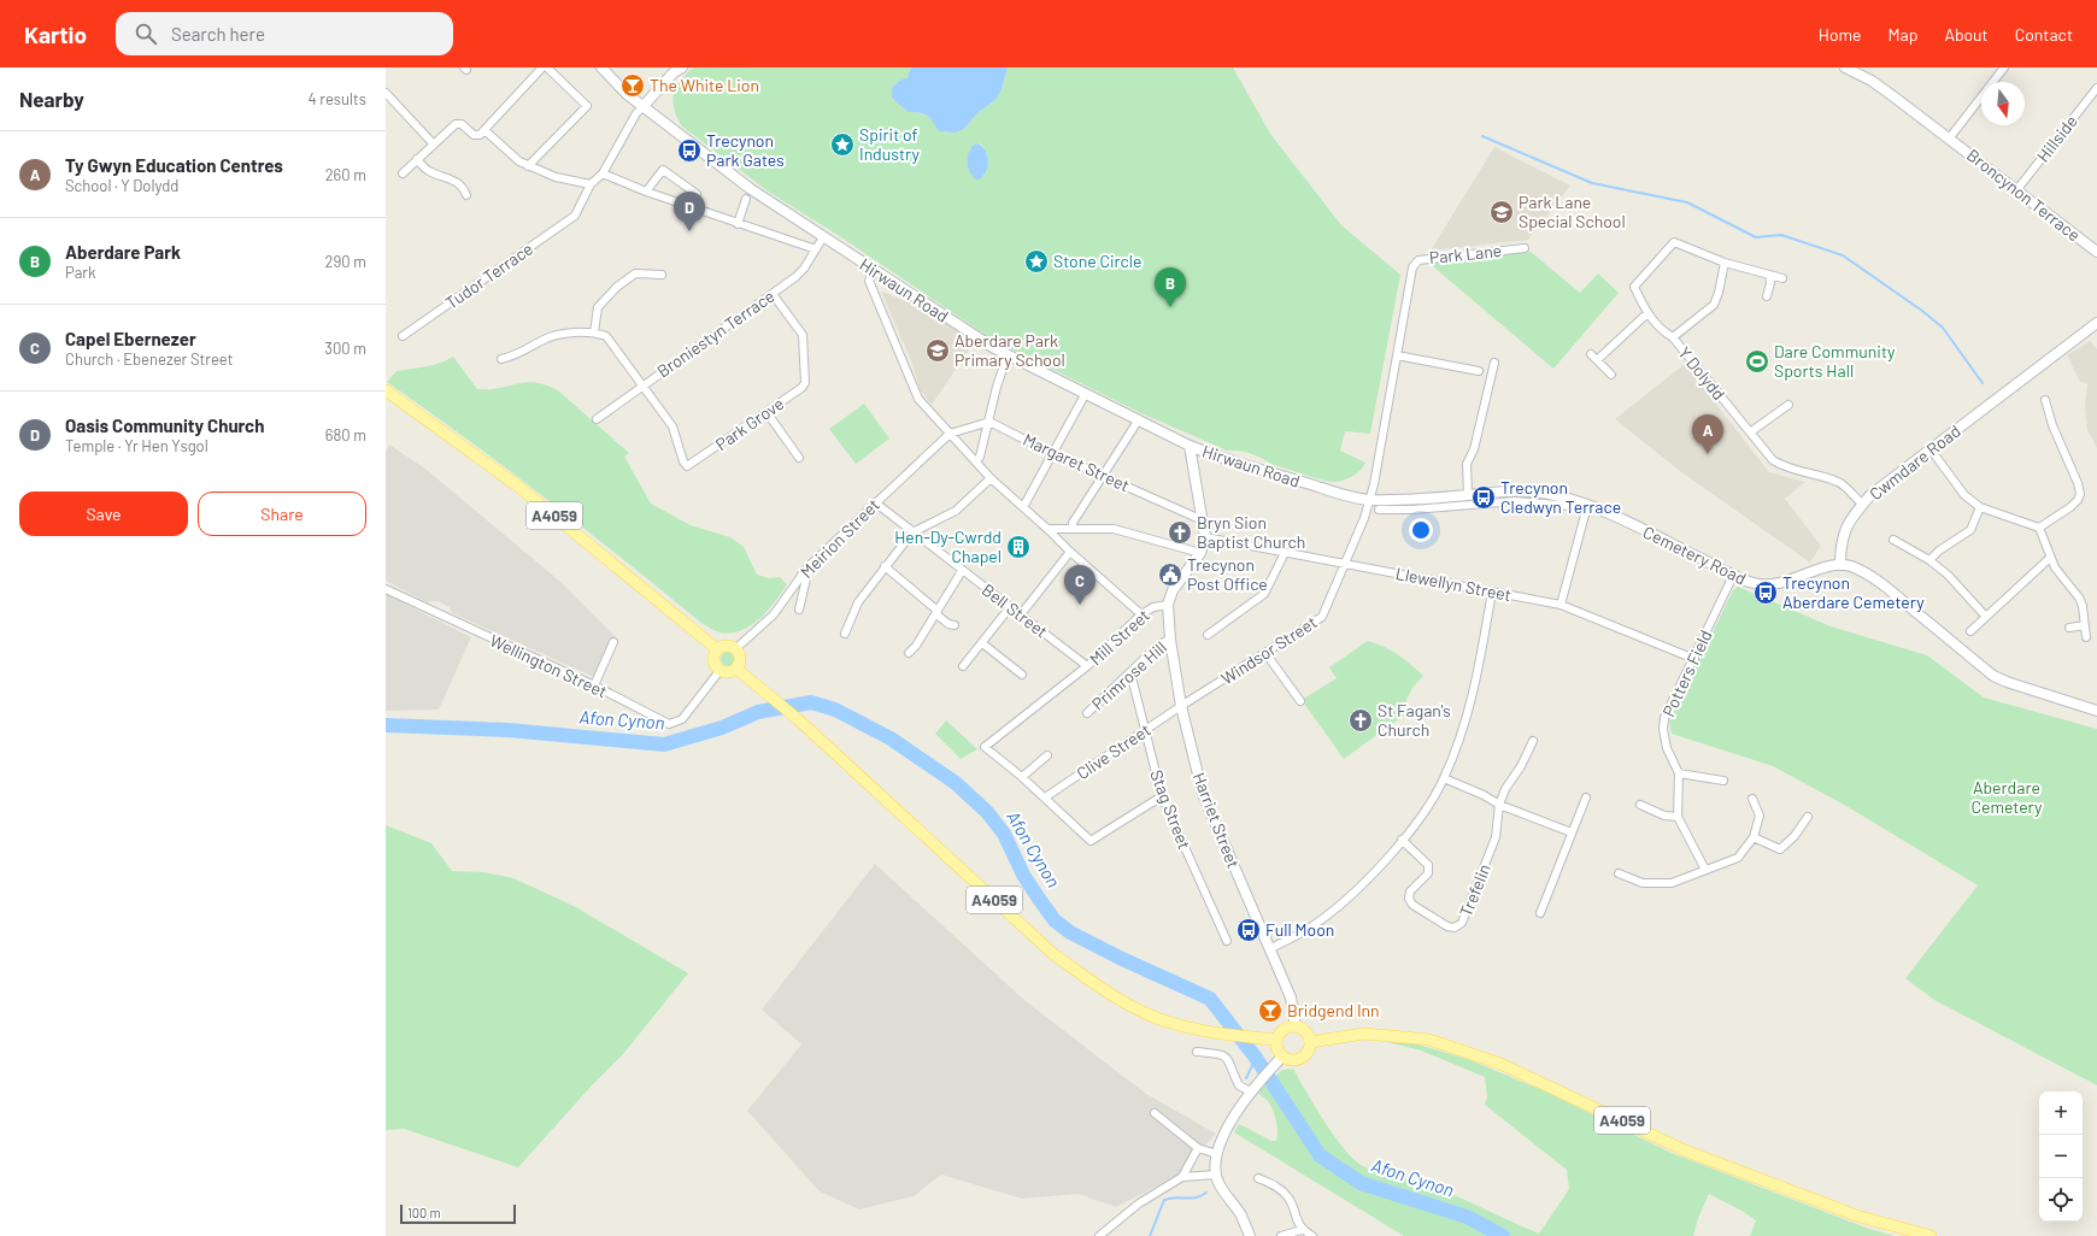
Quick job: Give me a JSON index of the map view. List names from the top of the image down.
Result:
{
  "streets": {
    "main road": [
      "Broncynon Terrace",
      "Hirwaun Road",
      "Cwmdare Road",
      "A4059",
      "Cemetery Road",
      "Mill Street",
      "Harriet Street"
    ],
    "street": [
      "Hillside",
      "Park Lane",
      "Tudor Terrace",
      "Broniestyn Terrace",
      "Y Dolydd",
      "Park Grove",
      "Margaret Street",
      "Meirion Street",
      "Llewellyn Street",
      "Bell Street",
      "Windsor Street",
      "Wellington Street",
      "Potters Field",
      "Primrose Hill",
      "Clive Street",
      "Stag Street",
      "Trefelin"
    ]
  },
  "crossings": [
    ["Hillside", "Broncynon Terrace"],
    ["Park Lane", "Hirwaun Road"],
    ["Park Lane", "Cemetery Road"],
    ["Park Lane", "Windsor Street"],
    ["Hirwaun Road", "Broniestyn Terrace"],
    ["Hirwaun Road", "Cemetery Road"],
    ["Hirwaun Road", "Mill Street"],
    ["Hirwaun Road", "Windsor Street"],
    ["Broniestyn Terrace", "Park Grove"],
    ["Y Dolydd", "Cwmdare Road"],
    ["Margaret Street", "Mill Street"],
    ["Cwmdare Road", "Cemetery Road"],
    ["A4059", "Meirion Street"],
    ["A4059", "Wellington Street"],
    ["A4059", "Harriet Street"],
    ["Meirion Street", "Bell Street"],
    ["Meirion Street", "Wellington Street"],
    ["Cemetery Road", "Windsor Street"],
    ["Cemetery Road", "Potters Field"],
    ["Llewellyn Street", "Mill Street"],
    ["Llewellyn Street", "Windsor Street"],
    ["Llewellyn Street", "Potters Field"],
    ["Bell Street", "Mill Street"],
    ["Mill Street", "Harriet Street"],
    ["Windsor Street", "Clive Street"],
    ["Windsor Street", "Harriet Street"],
    ["Primrose Hill", "Stag Street"],
    ["Primrose Hill", "Harriet Street"],
    ["Clive Street", "Stag Street"],
    ["Clive Street", "Harriet Street"]
  ],
  "water": ["Afon Cynon"],
  "parks": ["Aberdare Cemetery"],
  "places": {
    "bar": ["The White Lion", "Bridgend Inn"],
    "place": ["Spirit of Industry", "Stone Circle"],
    "bus stop": [
      "Trecynon Park Gates",
      "Trecynon Cledwyn Terrace",
      "Trecynon Aberdare Cemetery",
      "Full Moon"
    ],
    "school or university": ["Park Lane Special School", "Aberdare Park Primary School"],
    "sports": ["Dare Community Sports Hall"],
    "church": ["Bryn Sion Baptist Church", "St Fagan's Church"],
    "building": ["Hen-Dy-Cwrdd Chapel"],
    "public building": ["Trecynon Post Office"]
  },
  "scale_bar": "100 m",
  "north": "bottom",
  "page": {
    "header": "Kartio",
    "search": "Search here",
    "nav": [
      "Home",
      "Map",
      "About",
      "Contact"
    ],
    "heading": ["Nearby", "4 results"],
    "list": [
      {
        "mark": "A",
        "name": "Ty Gwyn Education Centres",
        "note": "School · Y Dolydd",
        "value": "260 m"
      },
      {
        "mark": "B",
        "name": "Aberdare Park",
        "note": "Park",
        "value": "290 m"
      },
      {
        "mark": "C",
        "name": "Capel Ebernezer",
        "note": "Church · Ebenezer Street",
        "value": "300 m"
      },
      {
        "mark": "D",
        "name": "Oasis Community Church",
        "note": "Temple · Yr Hen Ysgol",
        "value": "680 m"
      }
    ],
    "pins": [
      "D",
      "B",
      "A",
      "C"
    ],
    "buttons": ["Save", "Share"],
    "map_buttons": ["+", "−"],
    "scale": "100 m"
  }
}
